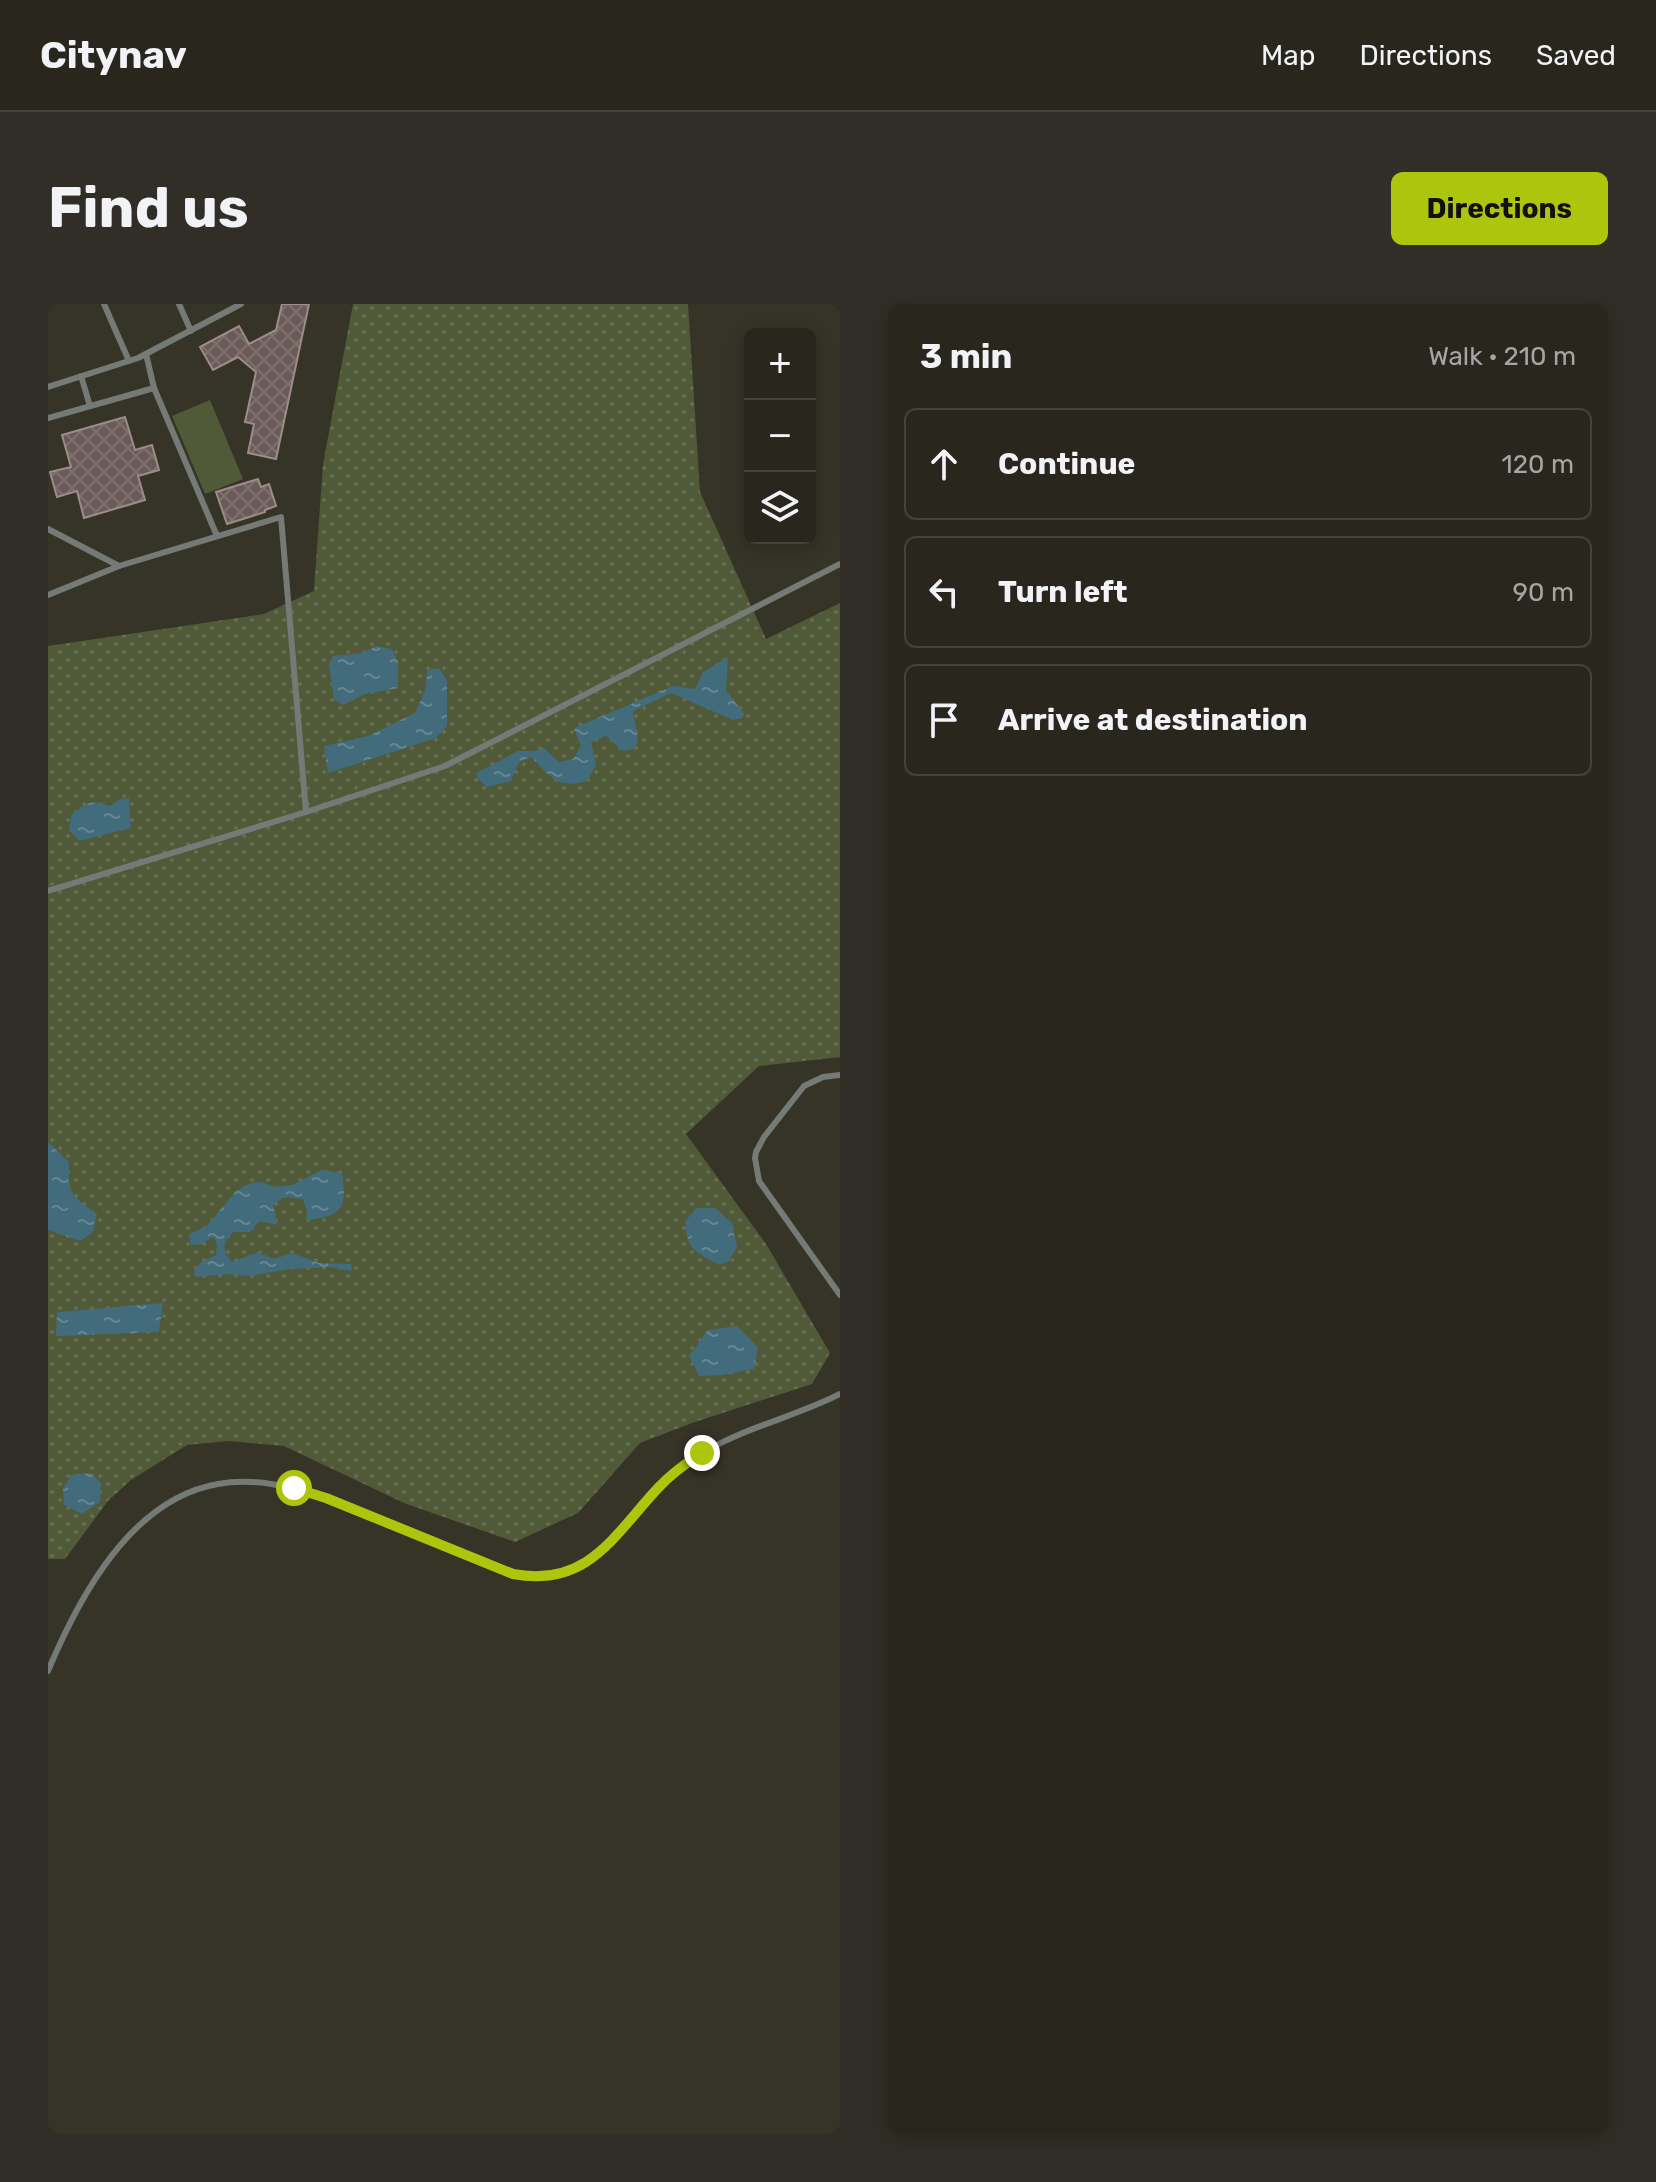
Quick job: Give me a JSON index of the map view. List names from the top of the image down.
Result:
{
  "page": {
    "header": "Citynav",
    "nav": ["Map", "Directions", "Saved"],
    "buttons": "Directions",
    "title": "Find us",
    "heading": ["3 min", "Walk · 210 m"],
    "map_buttons": ["+", "−"],
    "list": [
      ["Continue", "120 m"],
      ["Turn left", "90 m"],
      "Arrive at destination"
    ]
  }
}
